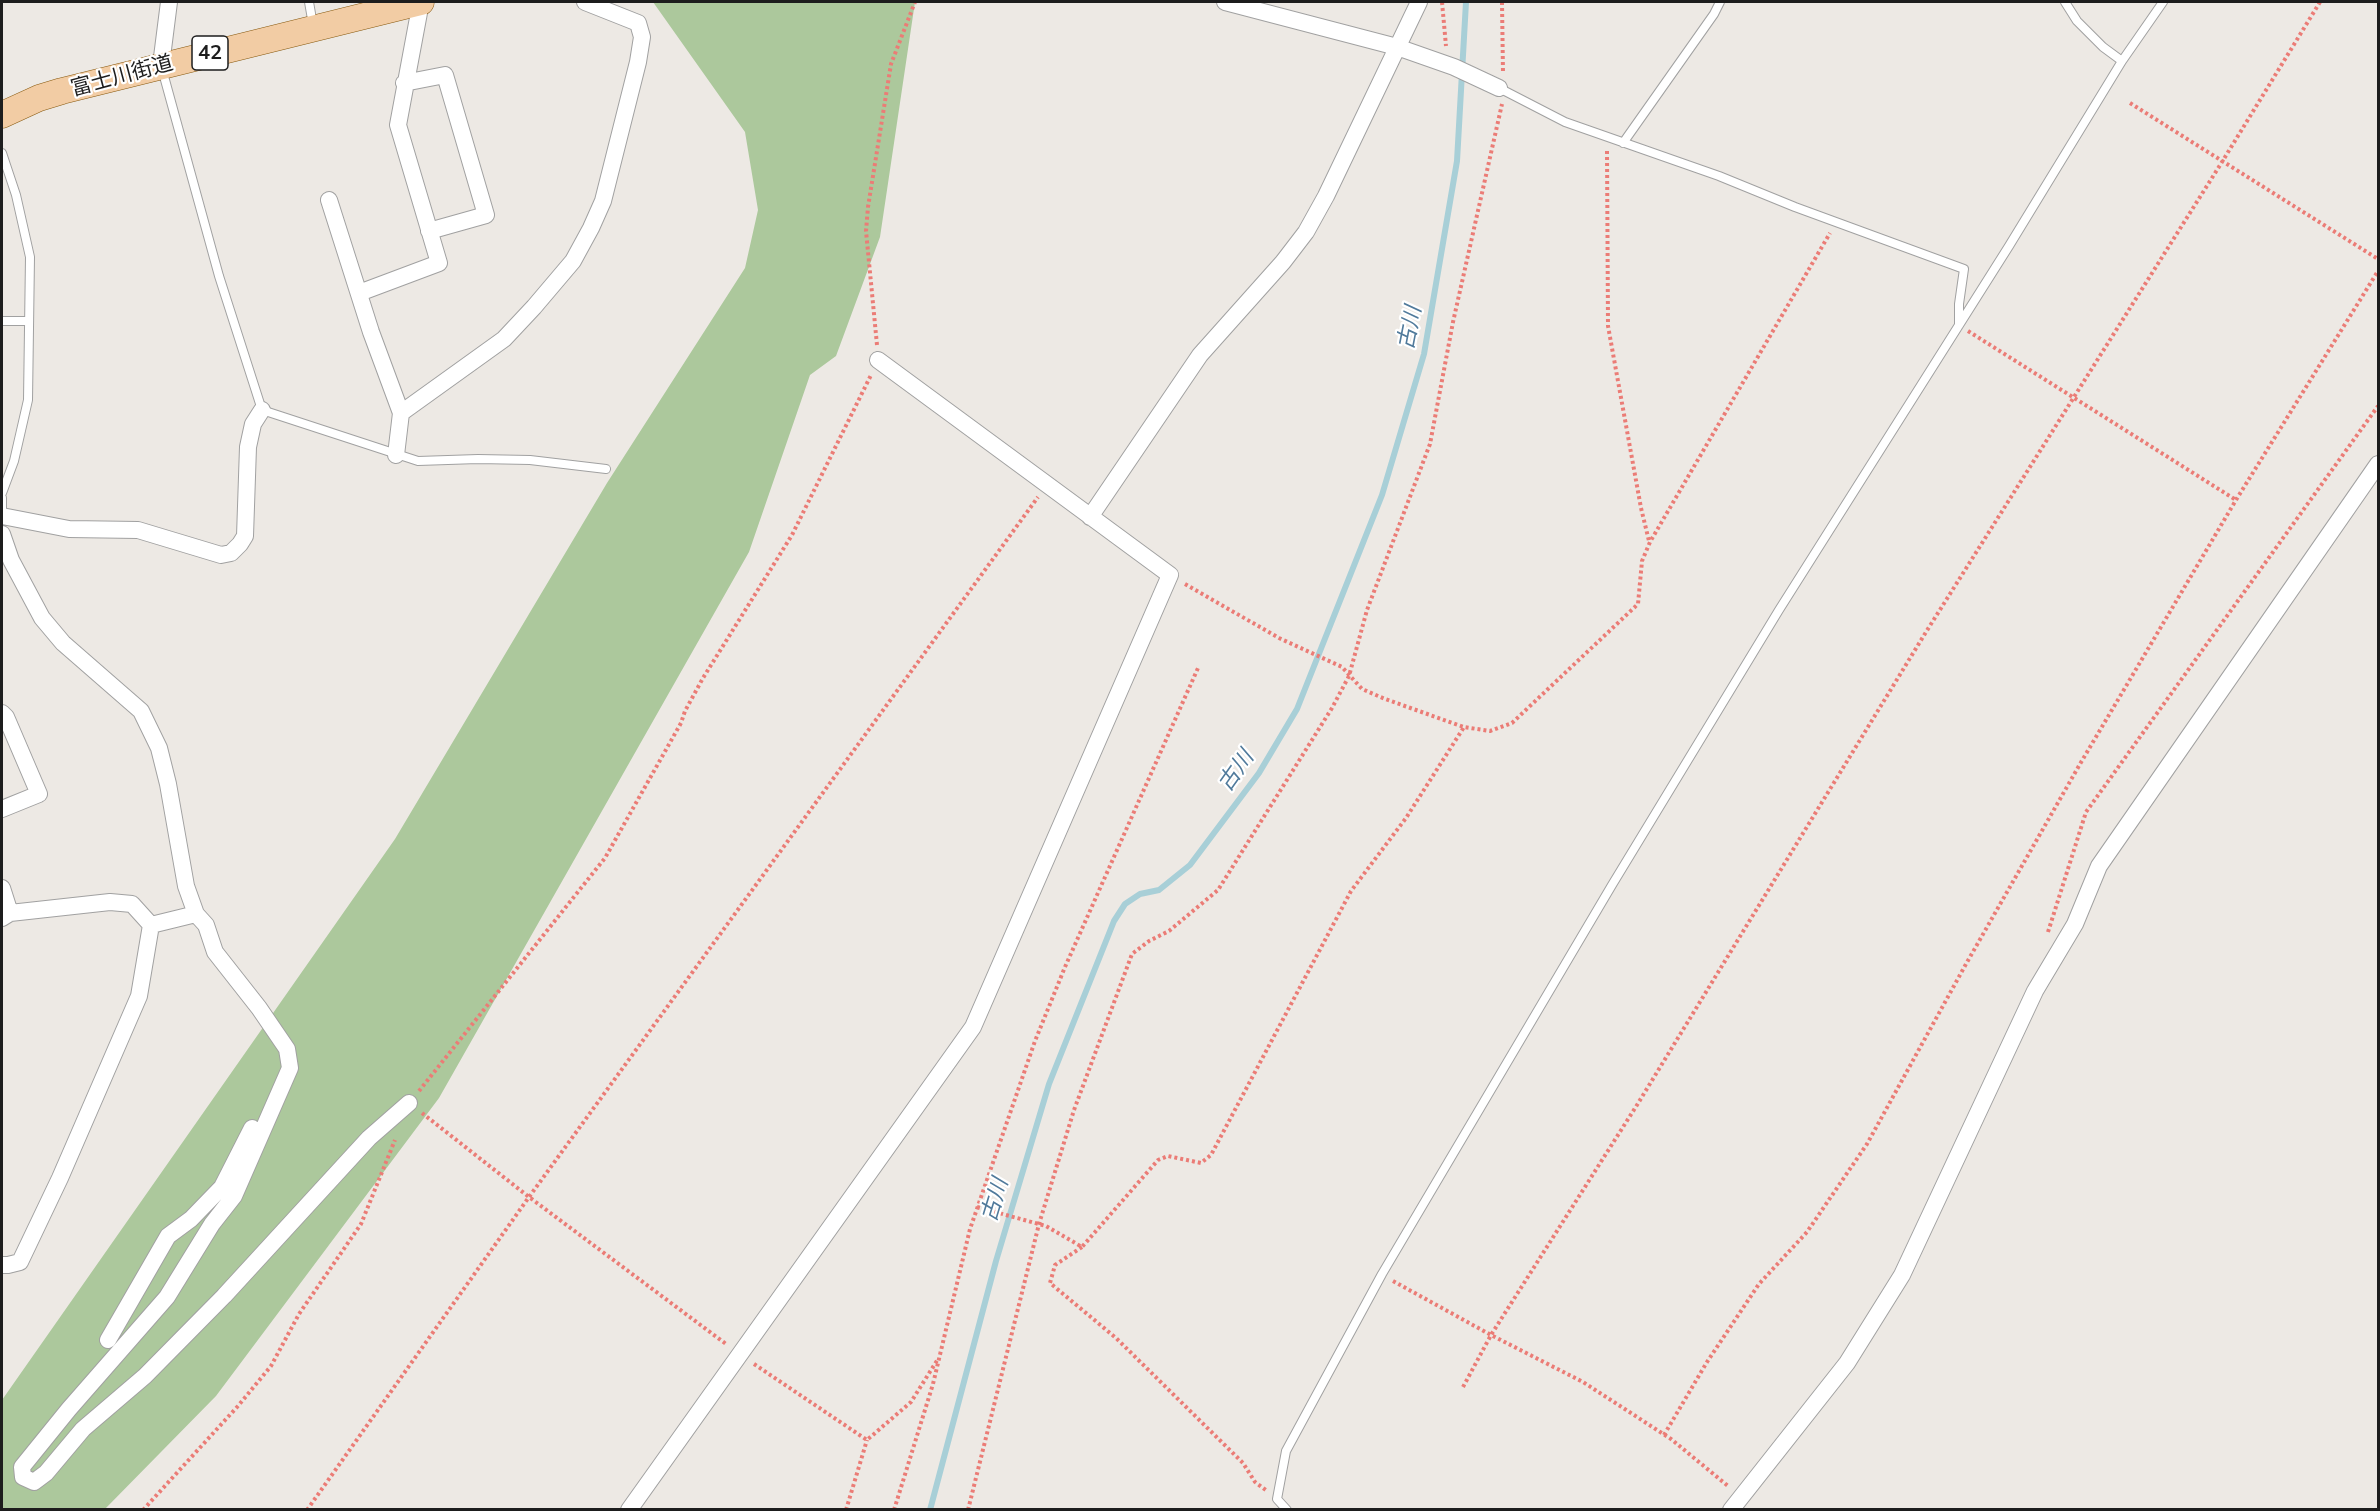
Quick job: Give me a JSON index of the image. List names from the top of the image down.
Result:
{
  "streets": {
    "main road": ["42", "富士川街道"]
  },
  "water": ["古川"]
}
